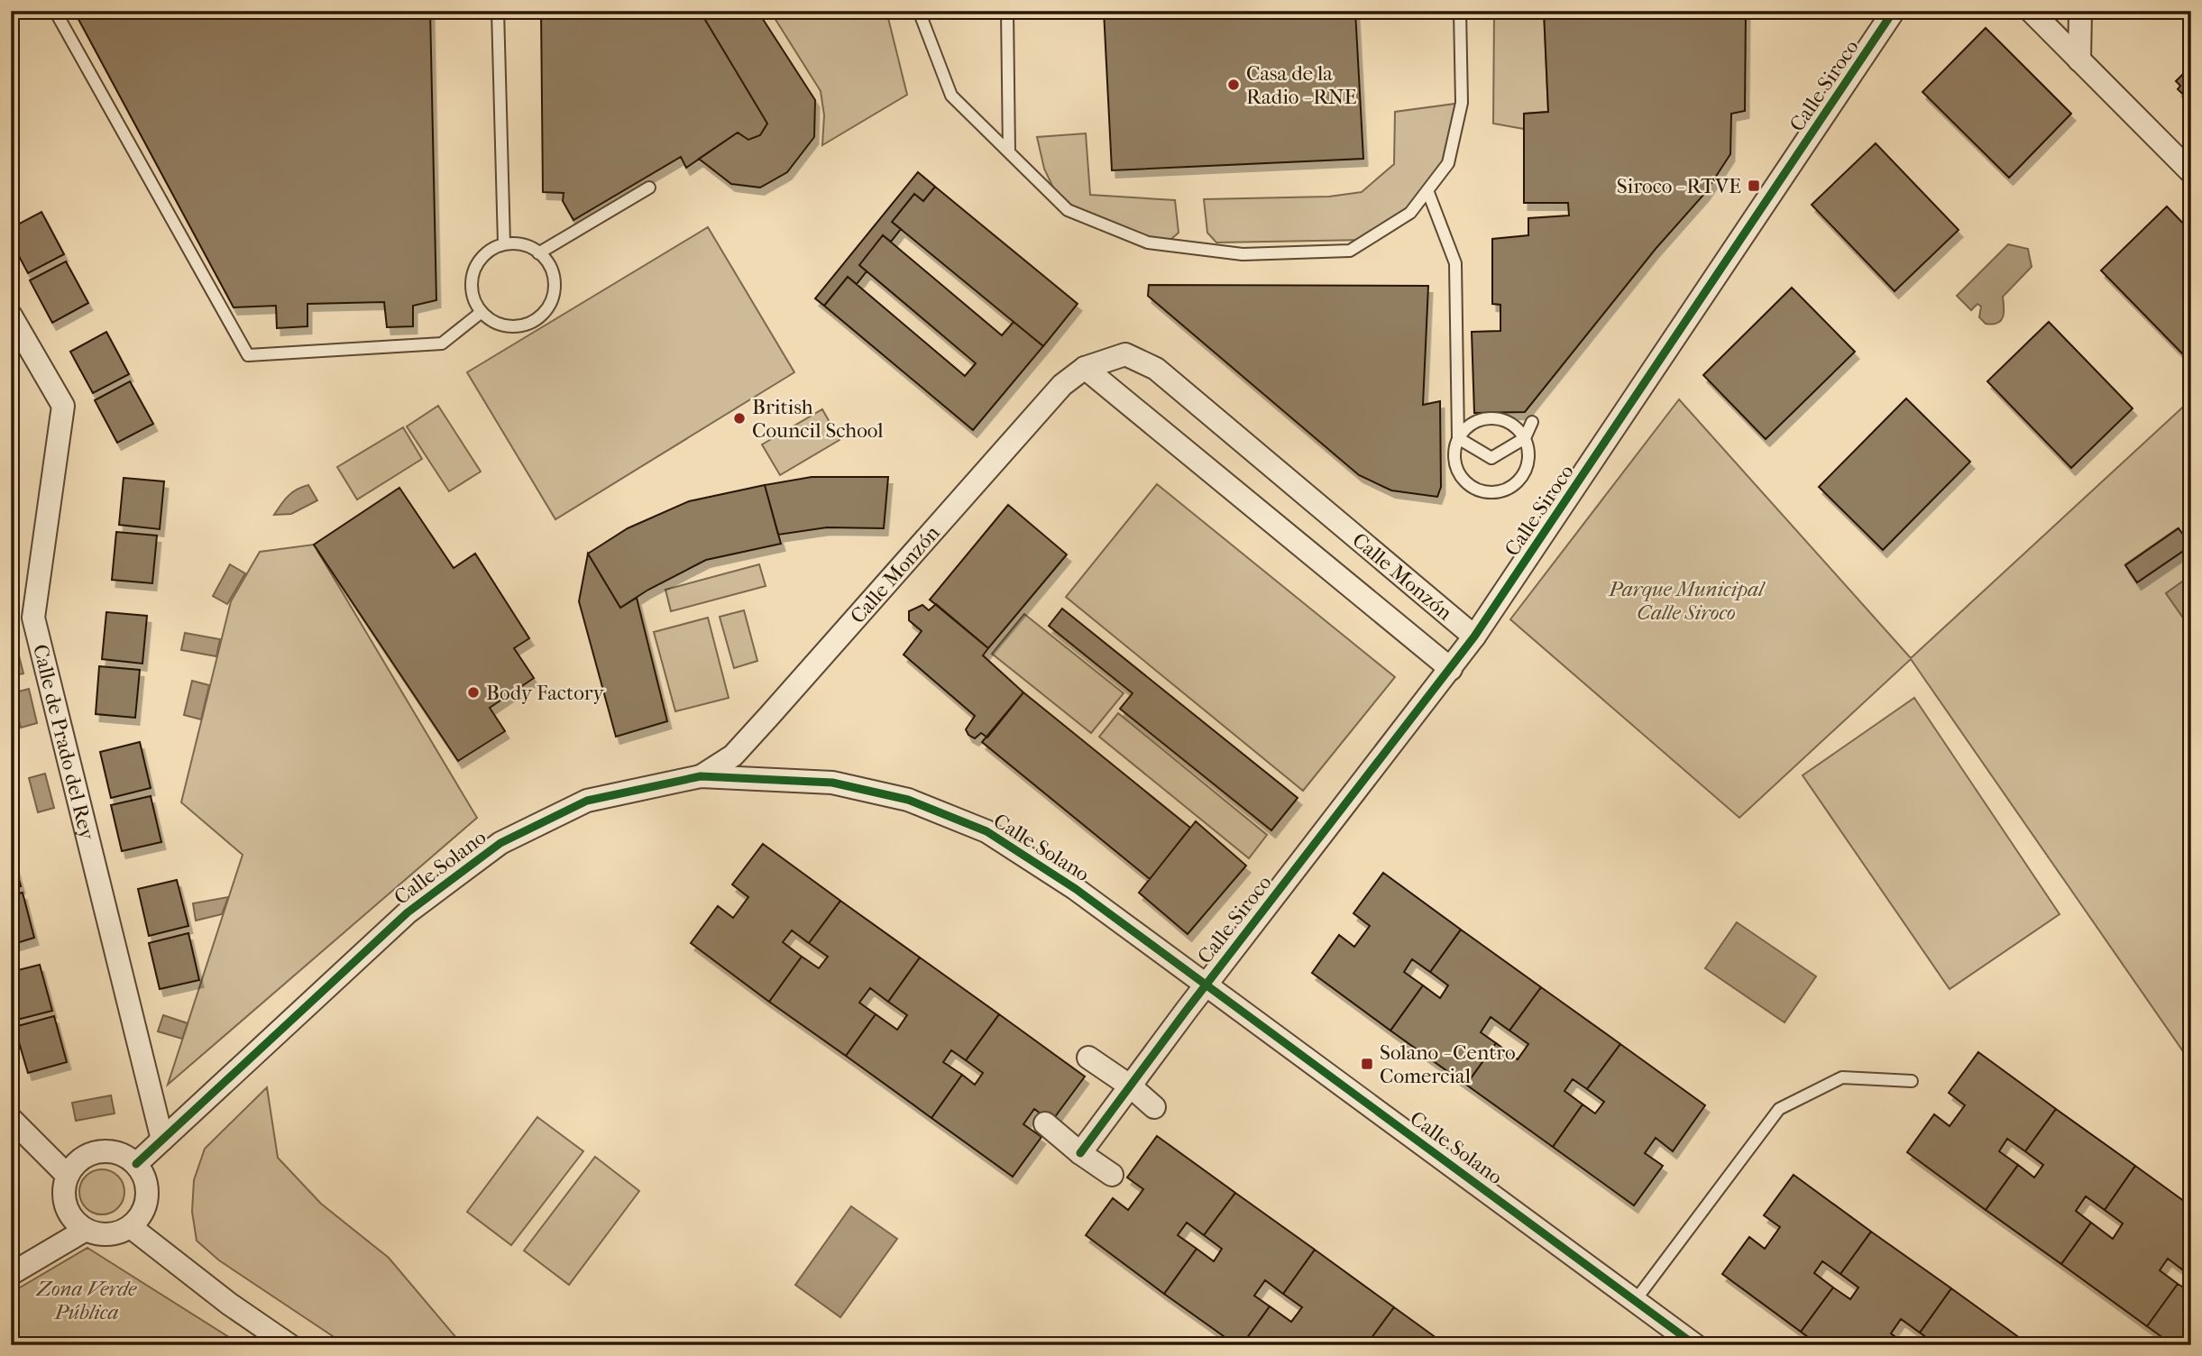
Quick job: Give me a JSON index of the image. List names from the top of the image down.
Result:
{
  "streets": {
    "street": [
      "Calle Siroco",
      "Calle Monzón",
      "Calle de Prado del Rey",
      "Calle Solano"
    ]
  },
  "crossings": [
    ["Calle Siroco", "Calle Monzón"],
    ["Calle Siroco", "Calle Solano"],
    ["Calle Monzón", "Calle Solano"],
    ["Calle de Prado del Rey", "Calle Solano"]
  ],
  "parks": ["Parque Municipal Calle Siroco", "Zona Verde Pública"],
  "places": {
    "other": ["Casa de la Radio - RNE", "British Council School", "Body Factory"],
    "transit": ["Siroco - RTVE", "Solano - Centro Comercial"]
  }
}
